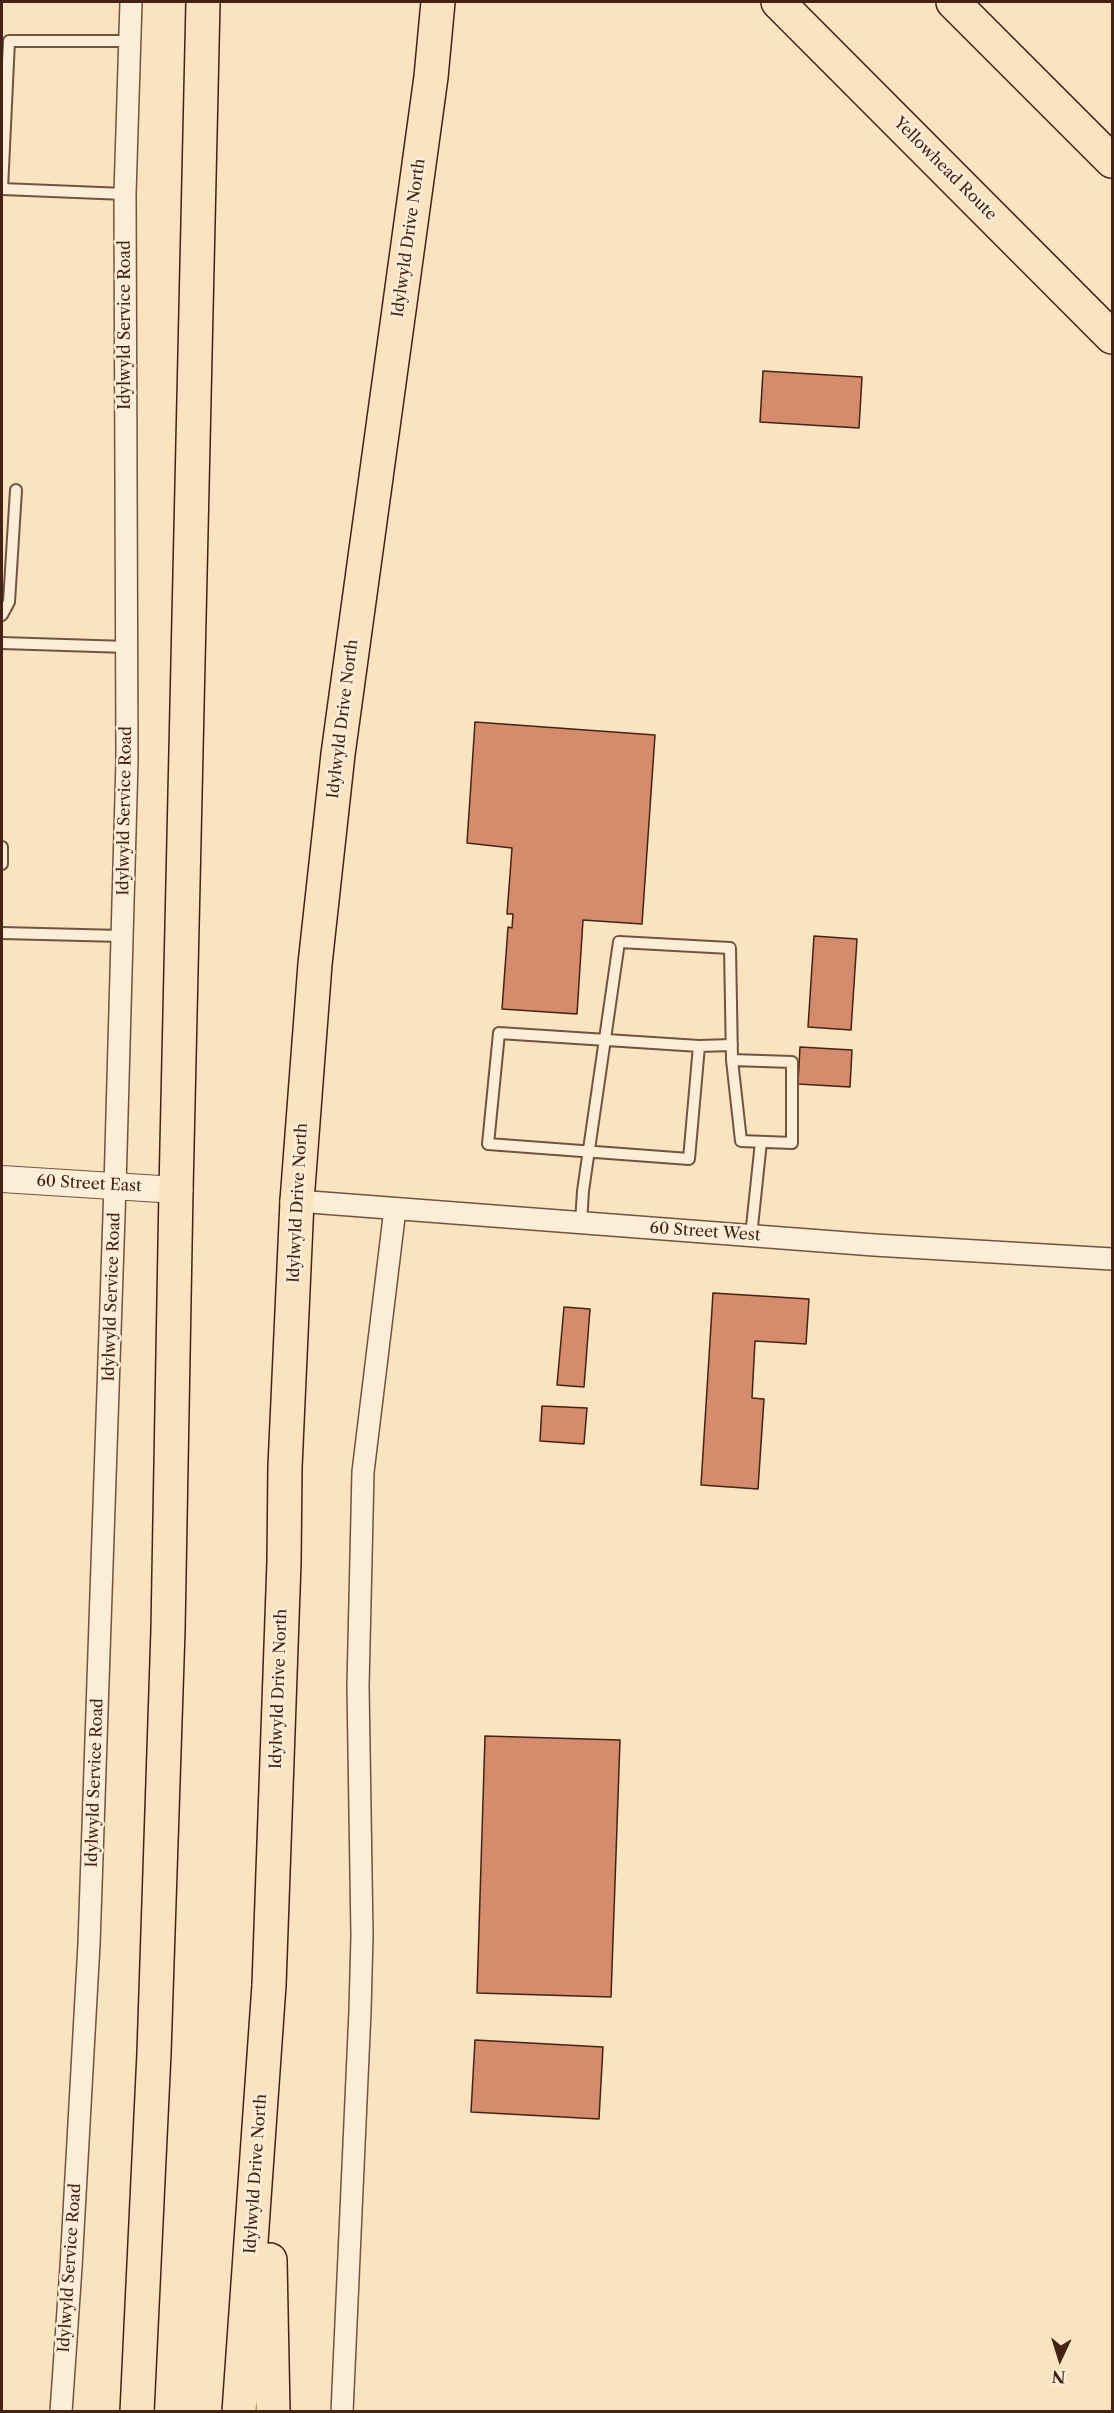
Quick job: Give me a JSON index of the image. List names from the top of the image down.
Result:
{
  "streets": {
    "highway": ["Yellowhead Route", "Idylwyld Drive North"],
    "street": ["Idylwyld Service Road", "60 Street East", "60 Street West"]
  },
  "crossings": [
    ["Idylwyld Drive North", "60 Street West"],
    ["Idylwyld Service Road", "60 Street East"]
  ],
  "north": "bottom"
}
